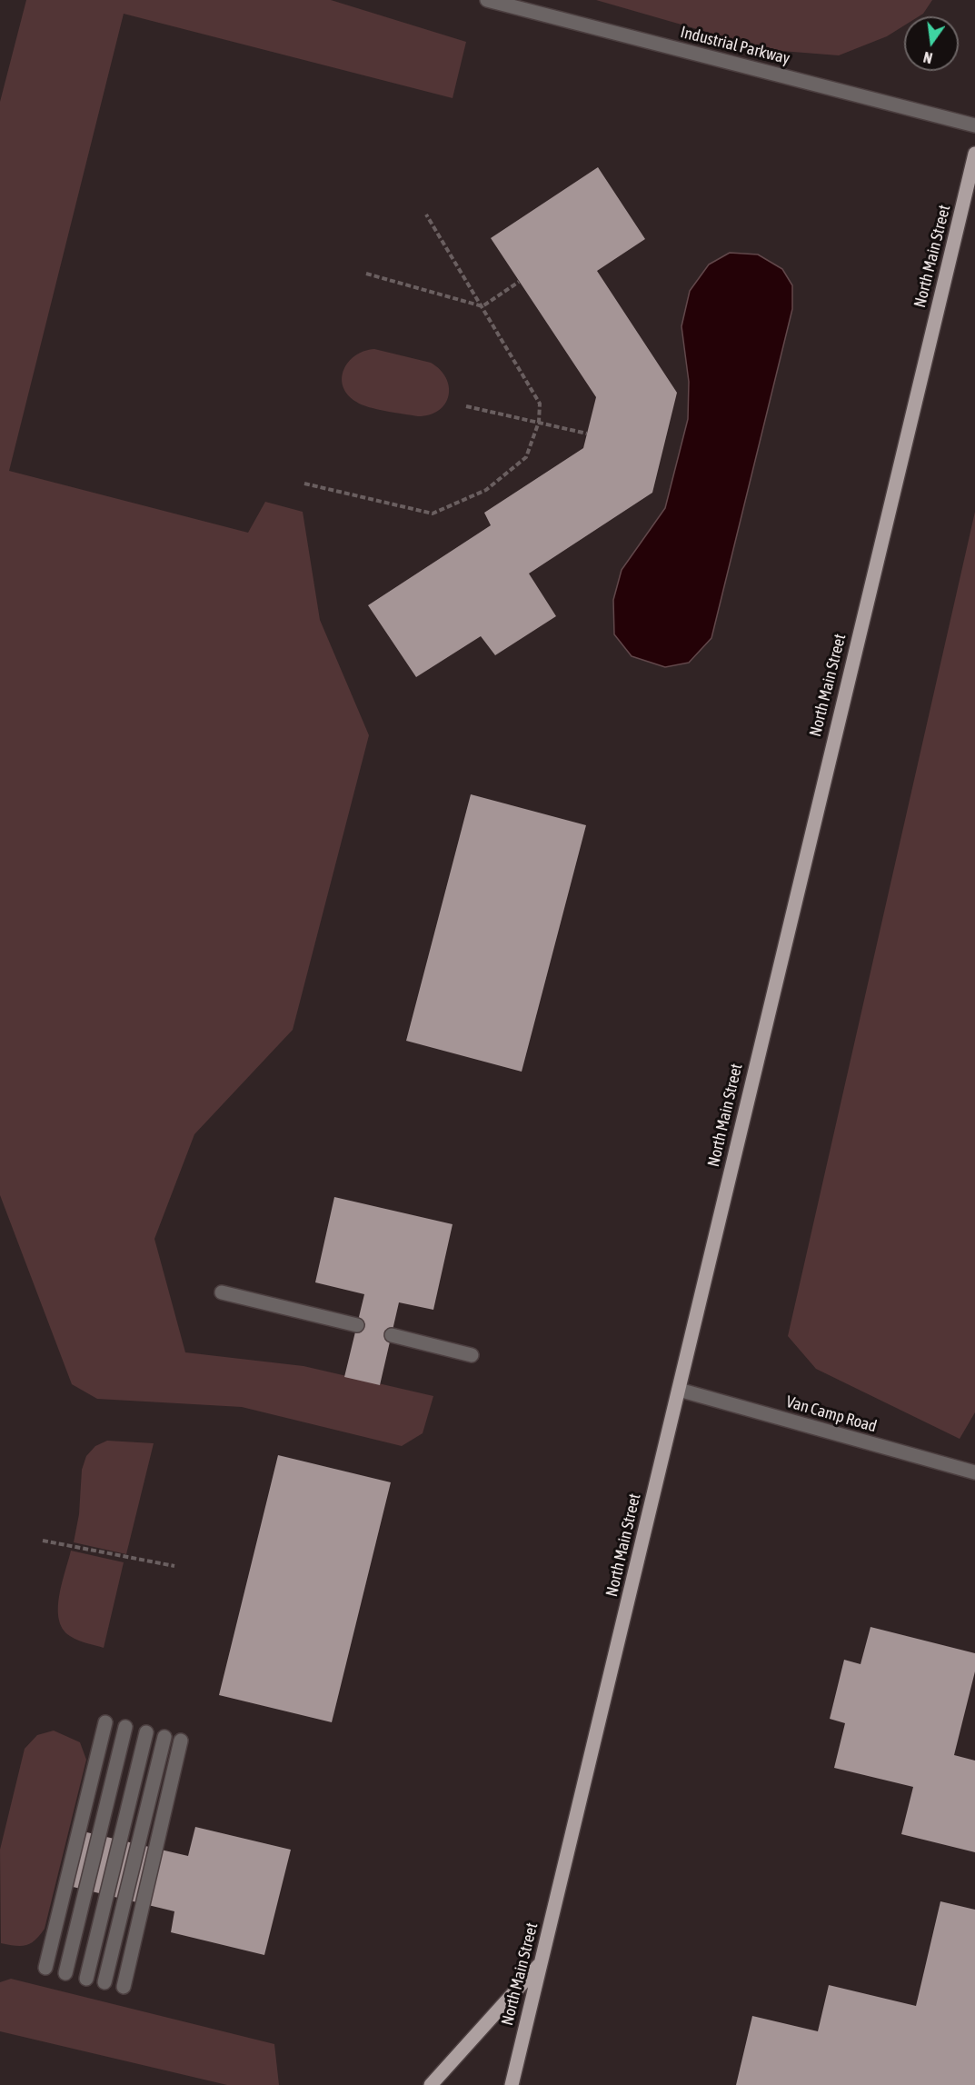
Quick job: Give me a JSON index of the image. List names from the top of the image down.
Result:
{
  "streets": {
    "main road": ["North Main Street"],
    "street": ["Industrial Parkway", "Van Camp Road"]
  },
  "crossings": [
    ["North Main Street", "Van Camp Road"]
  ],
  "north": "bottom"
}
